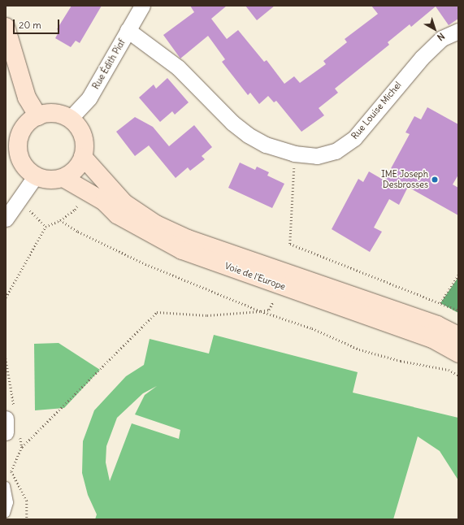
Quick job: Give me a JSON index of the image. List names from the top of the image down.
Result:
{
  "streets": {
    "main road": ["Voie de l'Europe"],
    "street": ["Rue Édith Piaf", "Rue Louise Michel"]
  },
  "crossings": [
    ["Rue Édith Piaf", "Rue Louise Michel"],
    ["Rue Édith Piaf", "Voie de l'Europe"]
  ],
  "places": ["IME Joseph Desbrosses"],
  "scale_bar": "20 m",
  "north": "bottom right"
}
